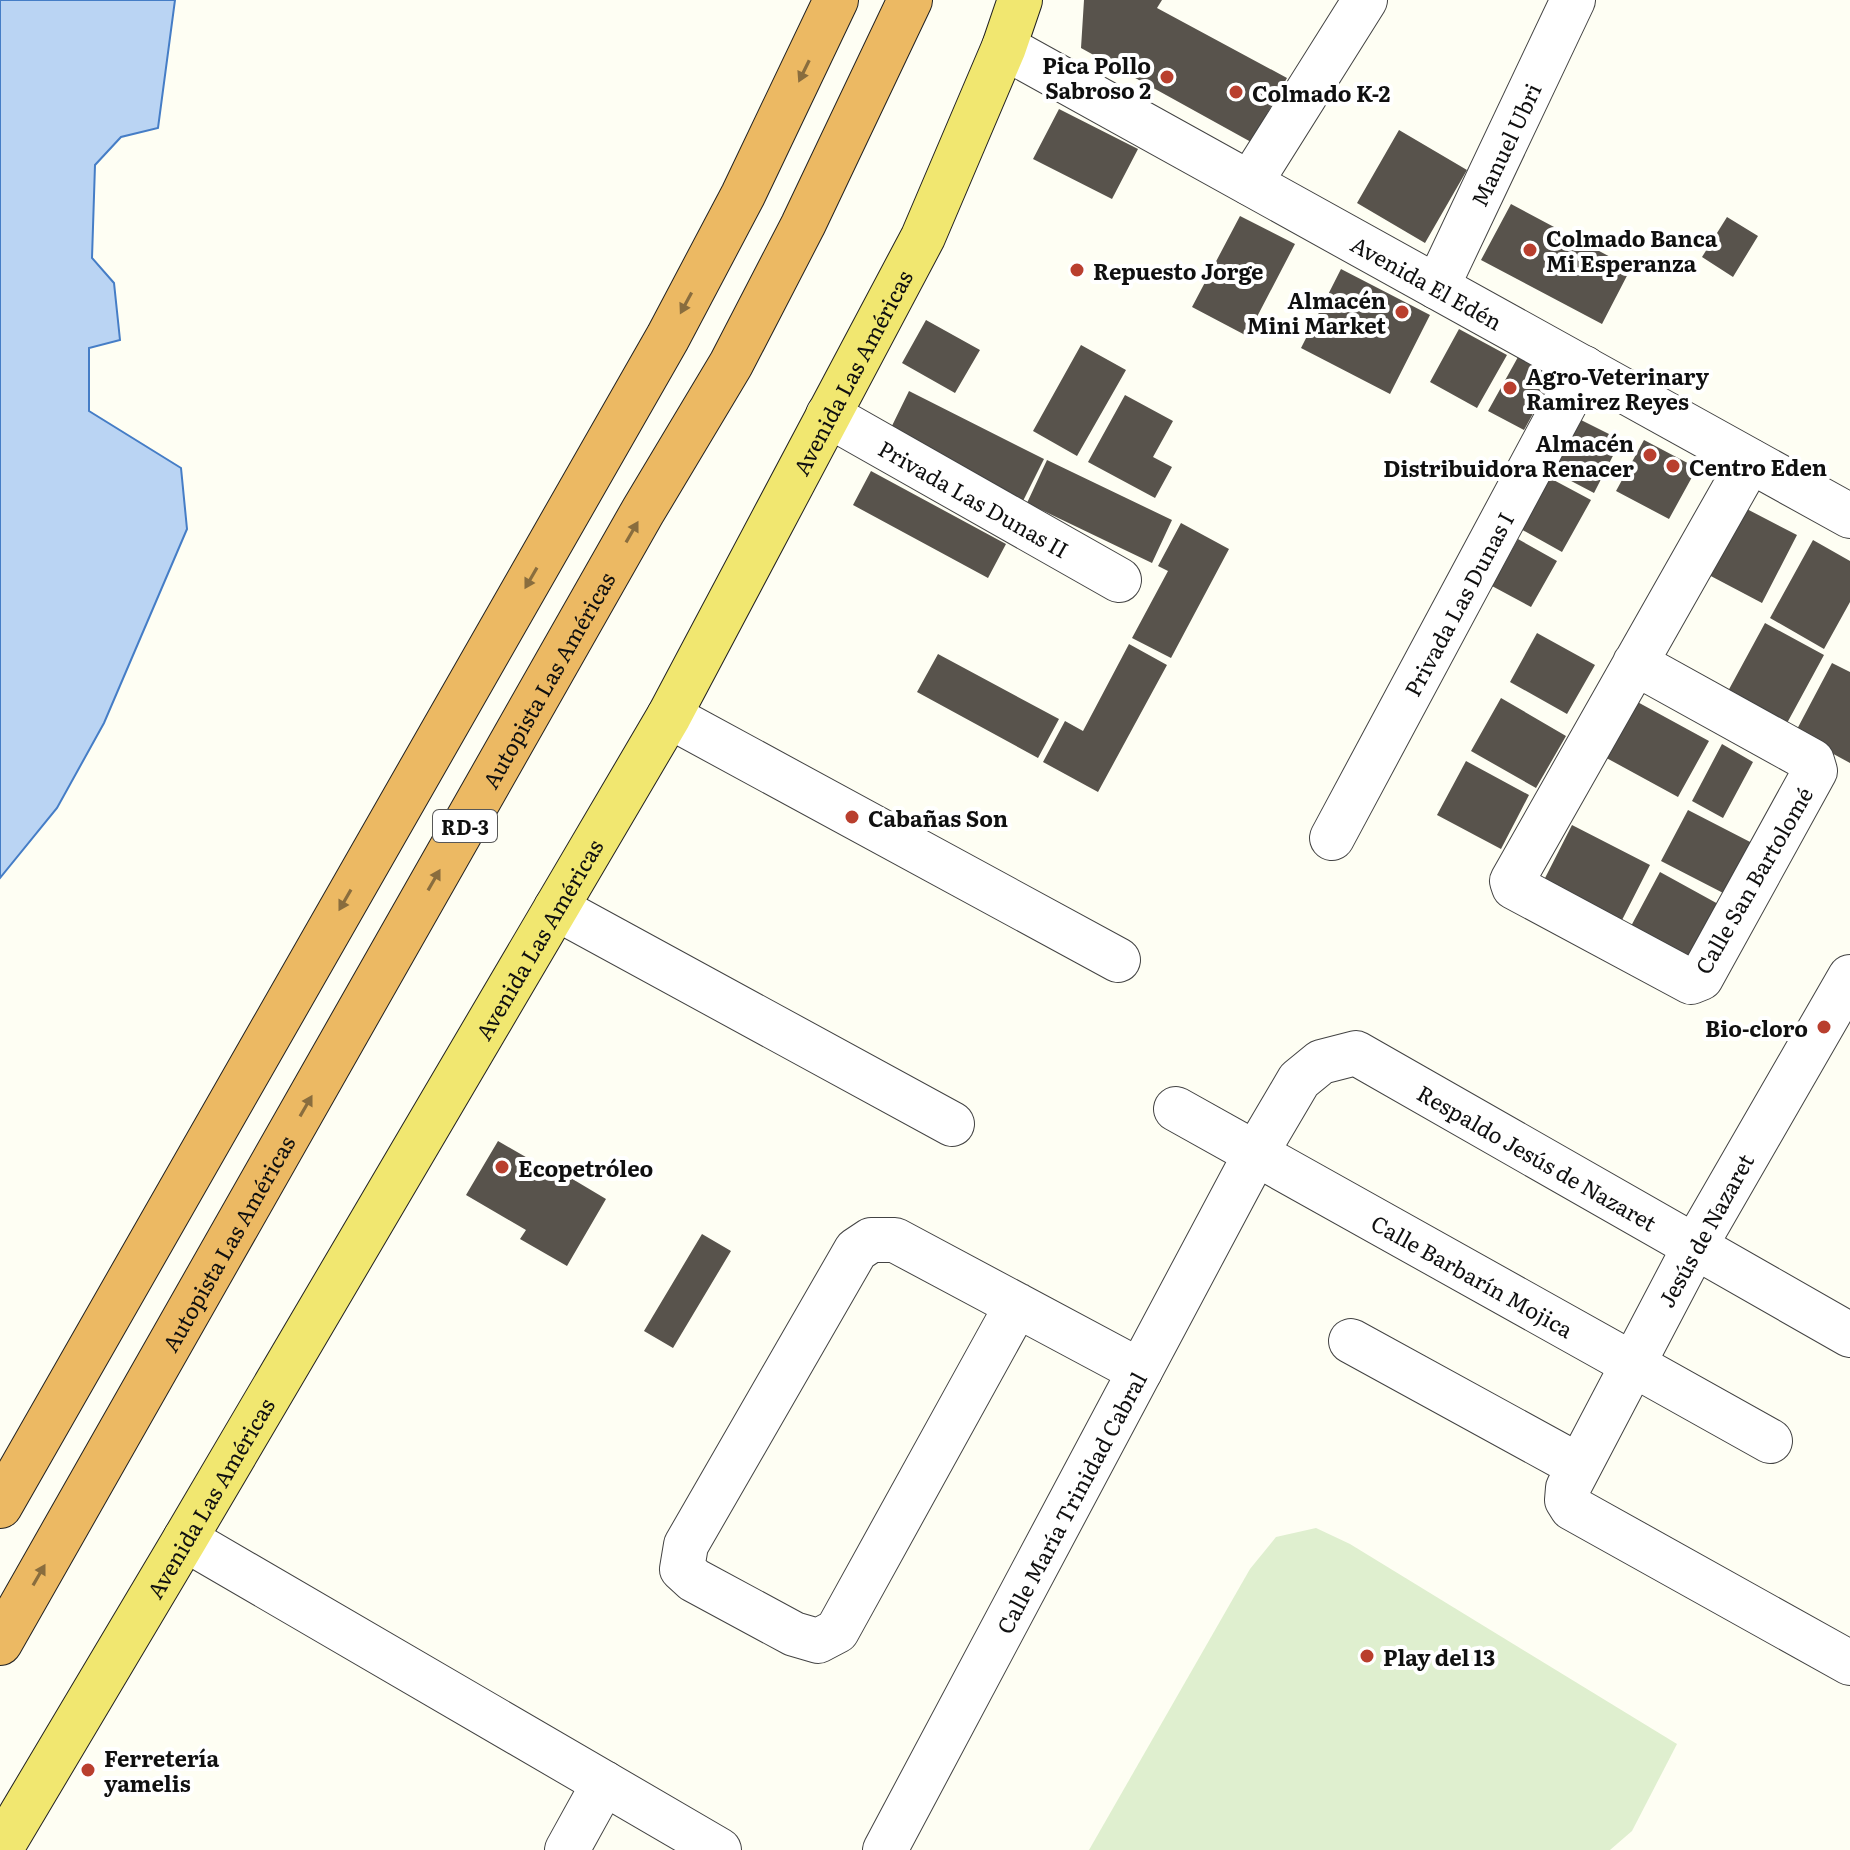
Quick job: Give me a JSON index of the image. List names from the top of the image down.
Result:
{
  "streets": {
    "highway": ["Autopista Las Américas", "RD-3"],
    "main road": ["Avenida Las Américas"],
    "street": [
      "Manuel Ubri",
      "Avenida El Edén",
      "Privada Las Dunas II",
      "Privada Las Dunas I",
      "Calle San Bartolomé",
      "Respaldo Jesús de Nazaret",
      "Jesús de Nazaret",
      "Calle Barbarín Mojica",
      "Calle María Trinidad Cabral"
    ]
  },
  "crossings": [
    ["Manuel Ubri", "Avenida El Edén"],
    ["Avenida El Edén", "Avenida Las Américas"],
    ["Avenida El Edén", "Privada Las Dunas I"],
    ["Avenida El Edén", "Calle San Bartolomé"],
    ["Avenida Las Américas", "Privada Las Dunas II"],
    ["Respaldo Jesús de Nazaret", "Jesús de Nazaret"],
    ["Respaldo Jesús de Nazaret", "Calle Barbarín Mojica"],
    ["Respaldo Jesús de Nazaret", "Calle María Trinidad Cabral"],
    ["Jesús de Nazaret", "Calle Barbarín Mojica"],
    ["Calle Barbarín Mojica", "Calle María Trinidad Cabral"]
  ],
  "places": [
    "Pica Pollo Sabroso 2",
    "Colmado K-2",
    "Colmado Banca Mi Esperanza",
    "Repuesto Jorge",
    "Almacén Mini Market",
    "Agro-Veterinary Ramirez Reyes",
    "Almacén Distribuidora Renacer",
    "Centro Eden",
    "Cabañas Son",
    "Bio-cloro",
    "Ecopetróleo",
    "Play del 13",
    "Ferretería yamelis"
  ]
}
